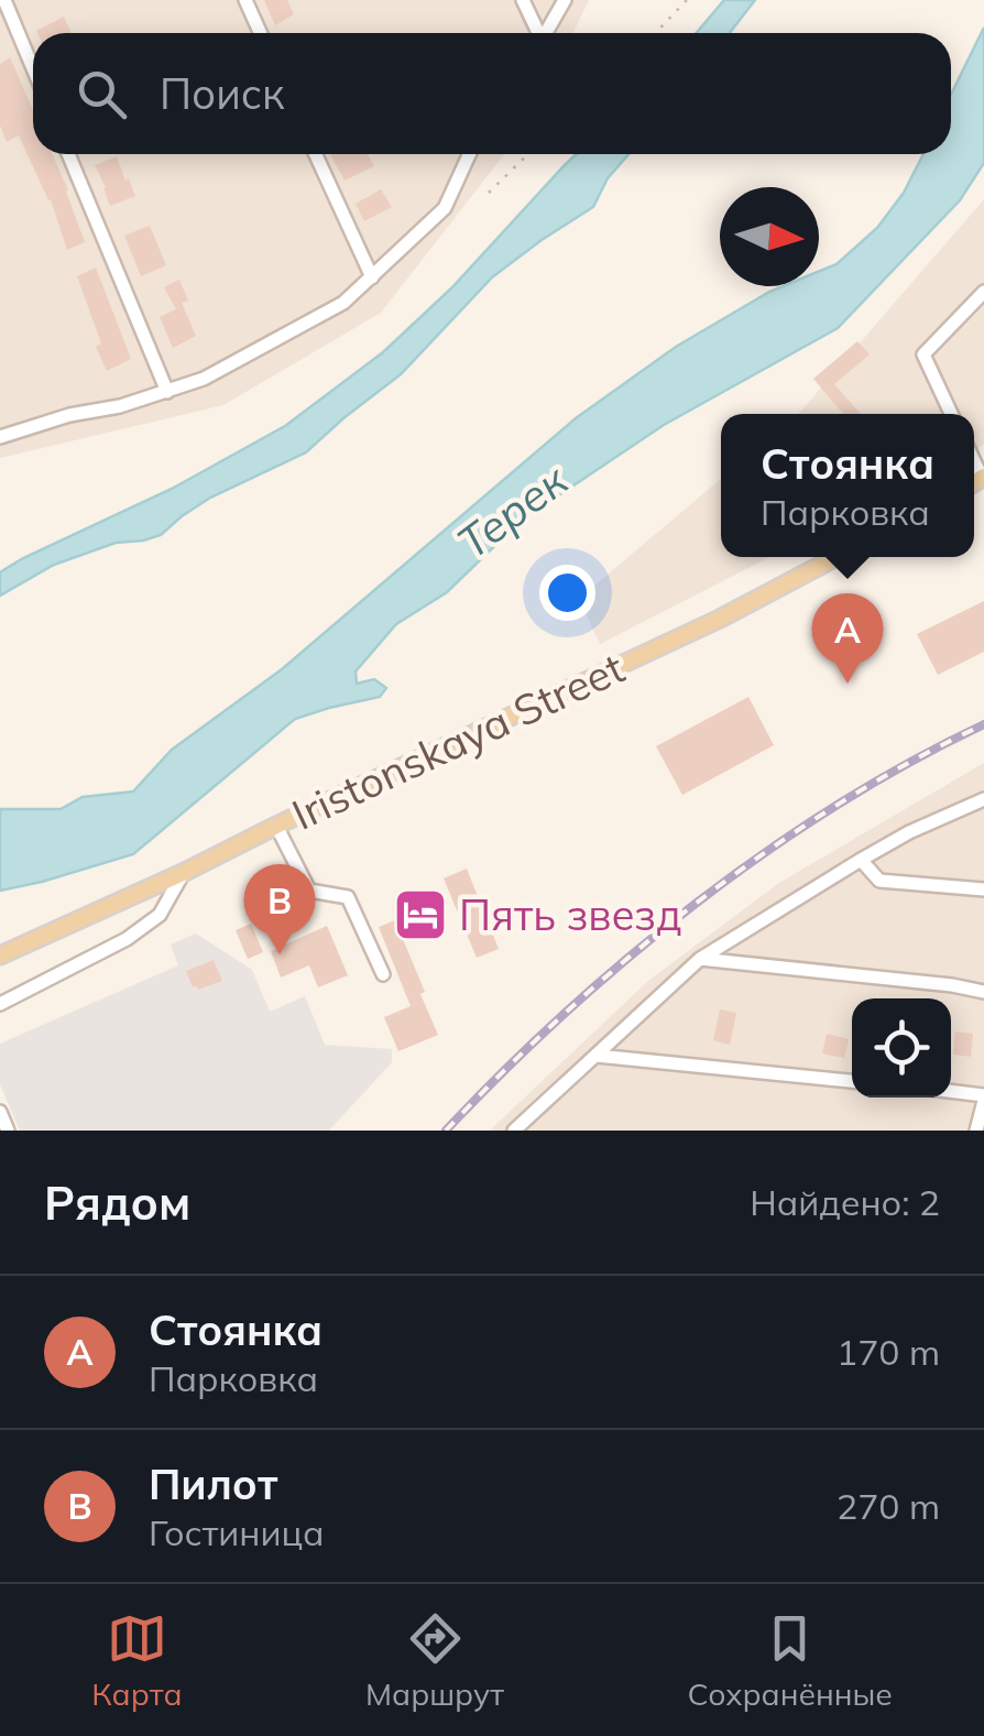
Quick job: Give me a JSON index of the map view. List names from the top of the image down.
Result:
{
  "streets": {
    "main road": ["Iristonskaya Street"]
  },
  "water": ["Терек"],
  "places": {
    "hotel": ["Пять звезд"]
  },
  "north": "right",
  "page": {
    "search": "Поиск",
    "popup": ["Стоянка", "Парковка"],
    "pins": ["A", "B"],
    "heading": ["Рядом", "Найдено: 2"],
    "list": [
      {
        "mark": "A",
        "name": "Стоянка",
        "note": "Парковка",
        "value": "170 m"
      },
      {
        "mark": "B",
        "name": "Пилот",
        "note": "Гостиница",
        "value": "270 m"
      }
    ],
    "nav": ["Карта", "Маршрут", "Сохранённые"]
  }
}
